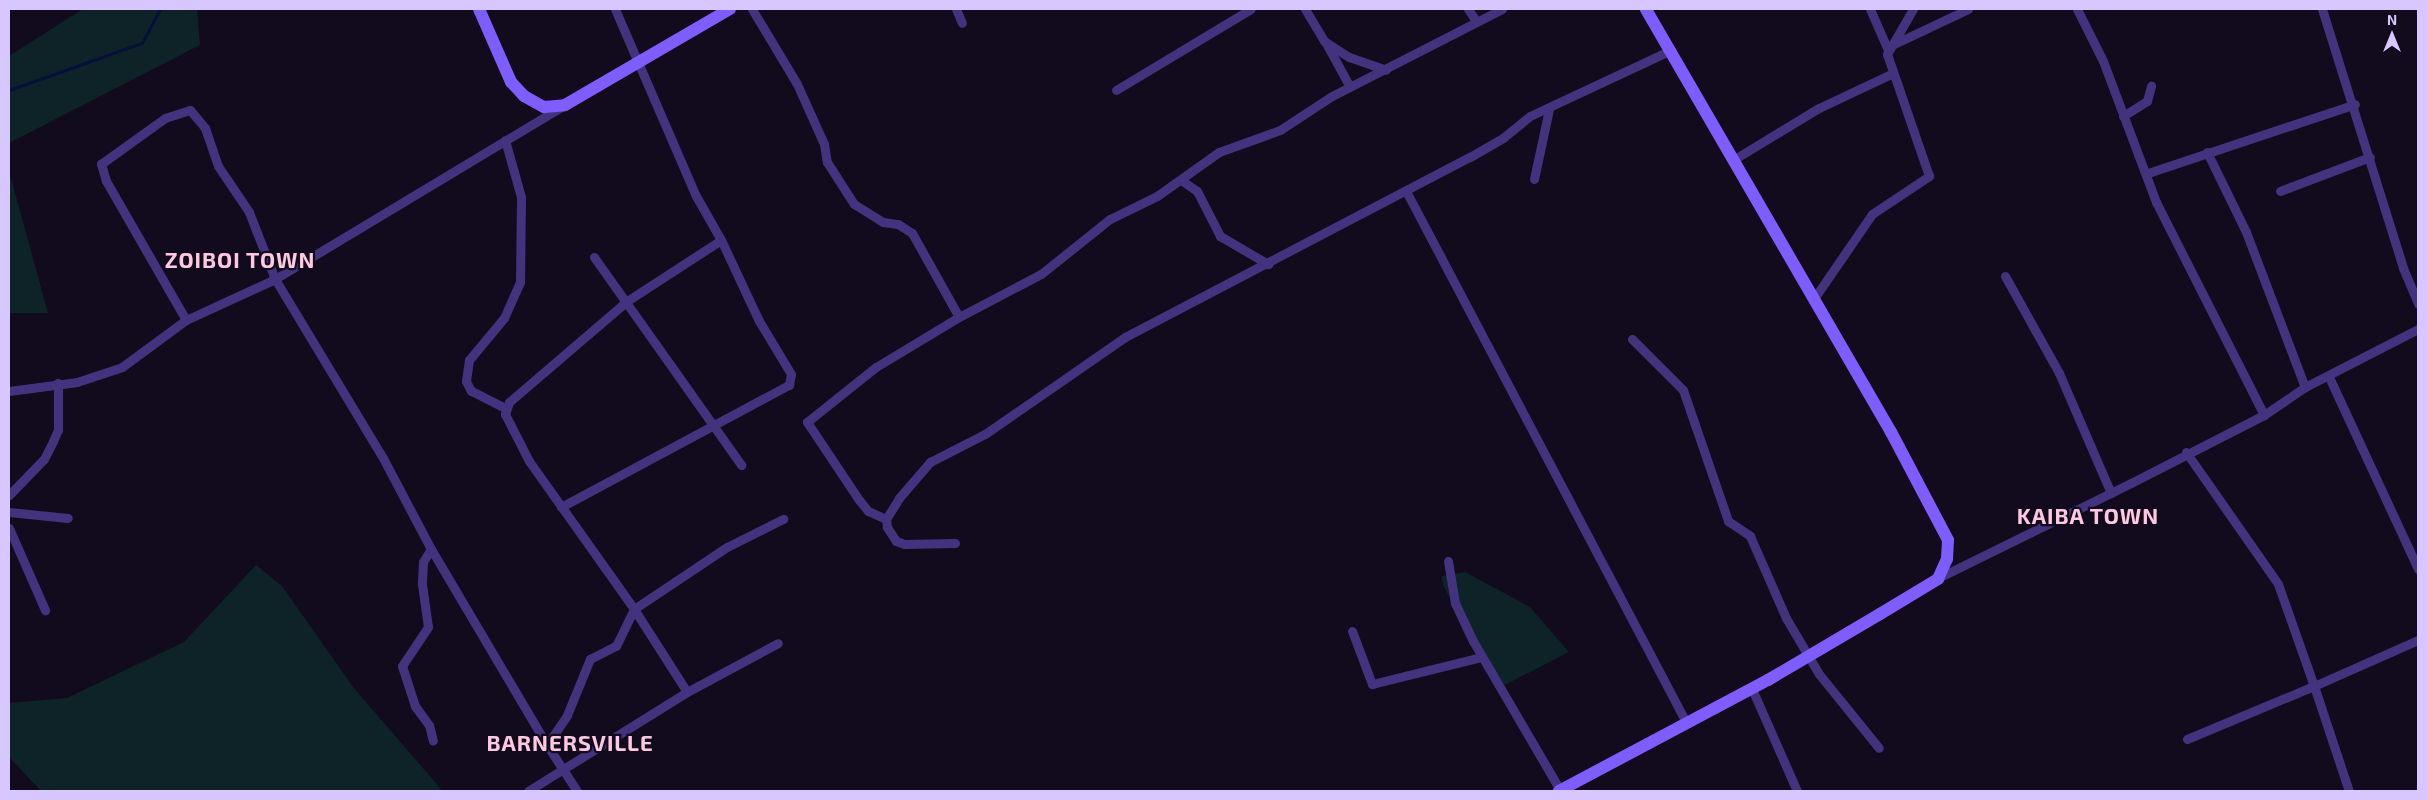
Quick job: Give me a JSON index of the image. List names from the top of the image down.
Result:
{
  "districts": ["ZOIBOI TOWN", "KAIBA TOWN", "BARNERSVILLE"],
  "north": "top"
}
